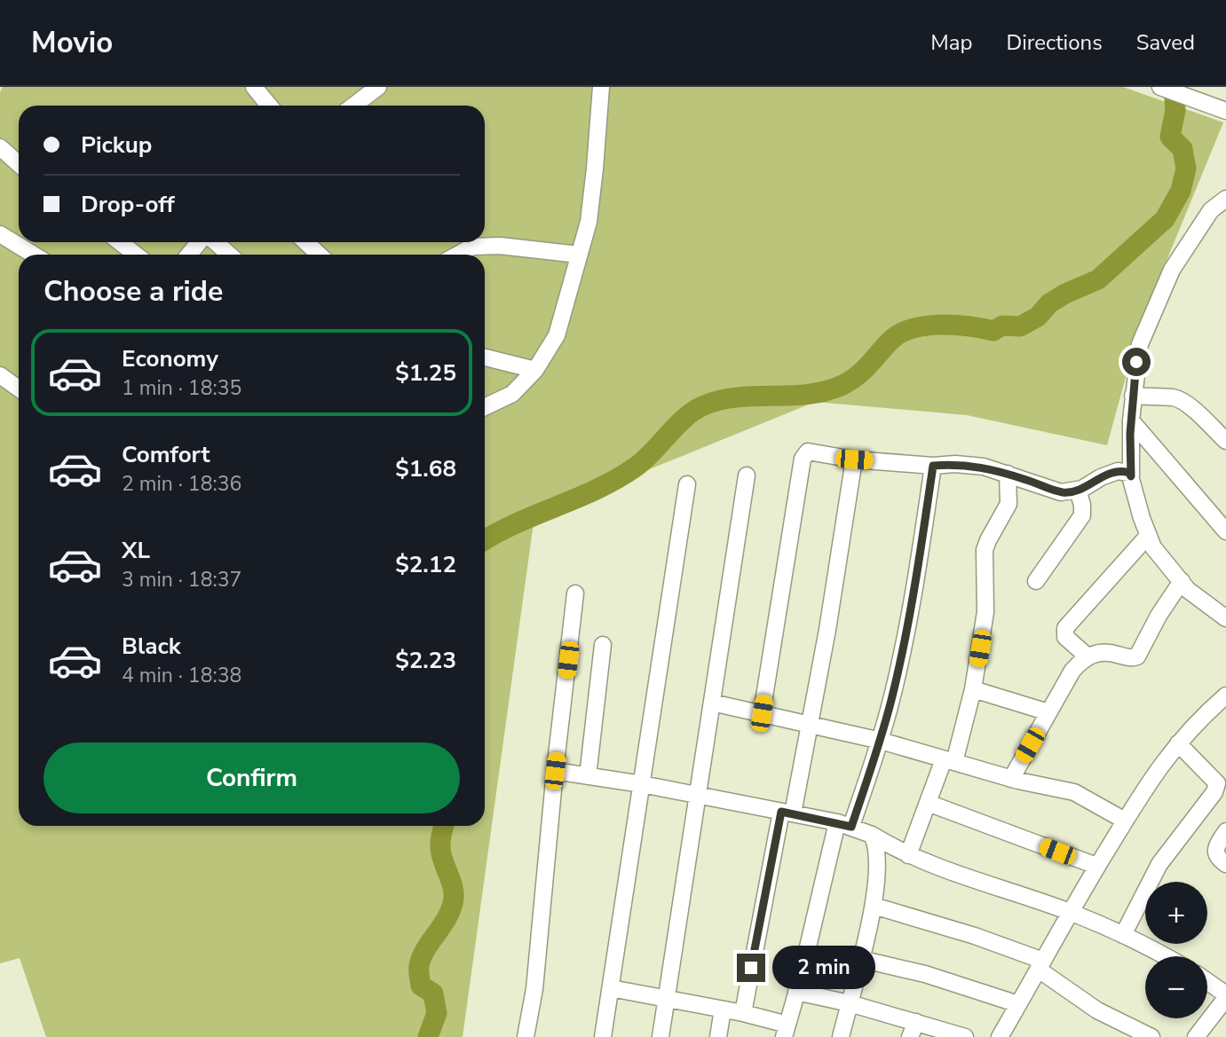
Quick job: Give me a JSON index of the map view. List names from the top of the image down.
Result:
{
  "page": {
    "header": "Movio",
    "nav": ["Map", "Directions", "Saved"],
    "banner": ["Pickup", "Drop-off"],
    "heading": "Choose a ride",
    "list": [
      {
        "name": "Economy",
        "note": "1 min · 18:35",
        "value": "$1.25"
      },
      {
        "name": "Comfort",
        "note": "2 min · 18:36",
        "value": "$1.68"
      },
      {
        "name": "XL",
        "note": "3 min · 18:37",
        "value": "$2.12"
      },
      {
        "name": "Black",
        "note": "4 min · 18:38",
        "value": "$2.23"
      }
    ],
    "buttons": "Confirm",
    "map_buttons": ["+", "−"],
    "bubble": "2 min"
  }
}
